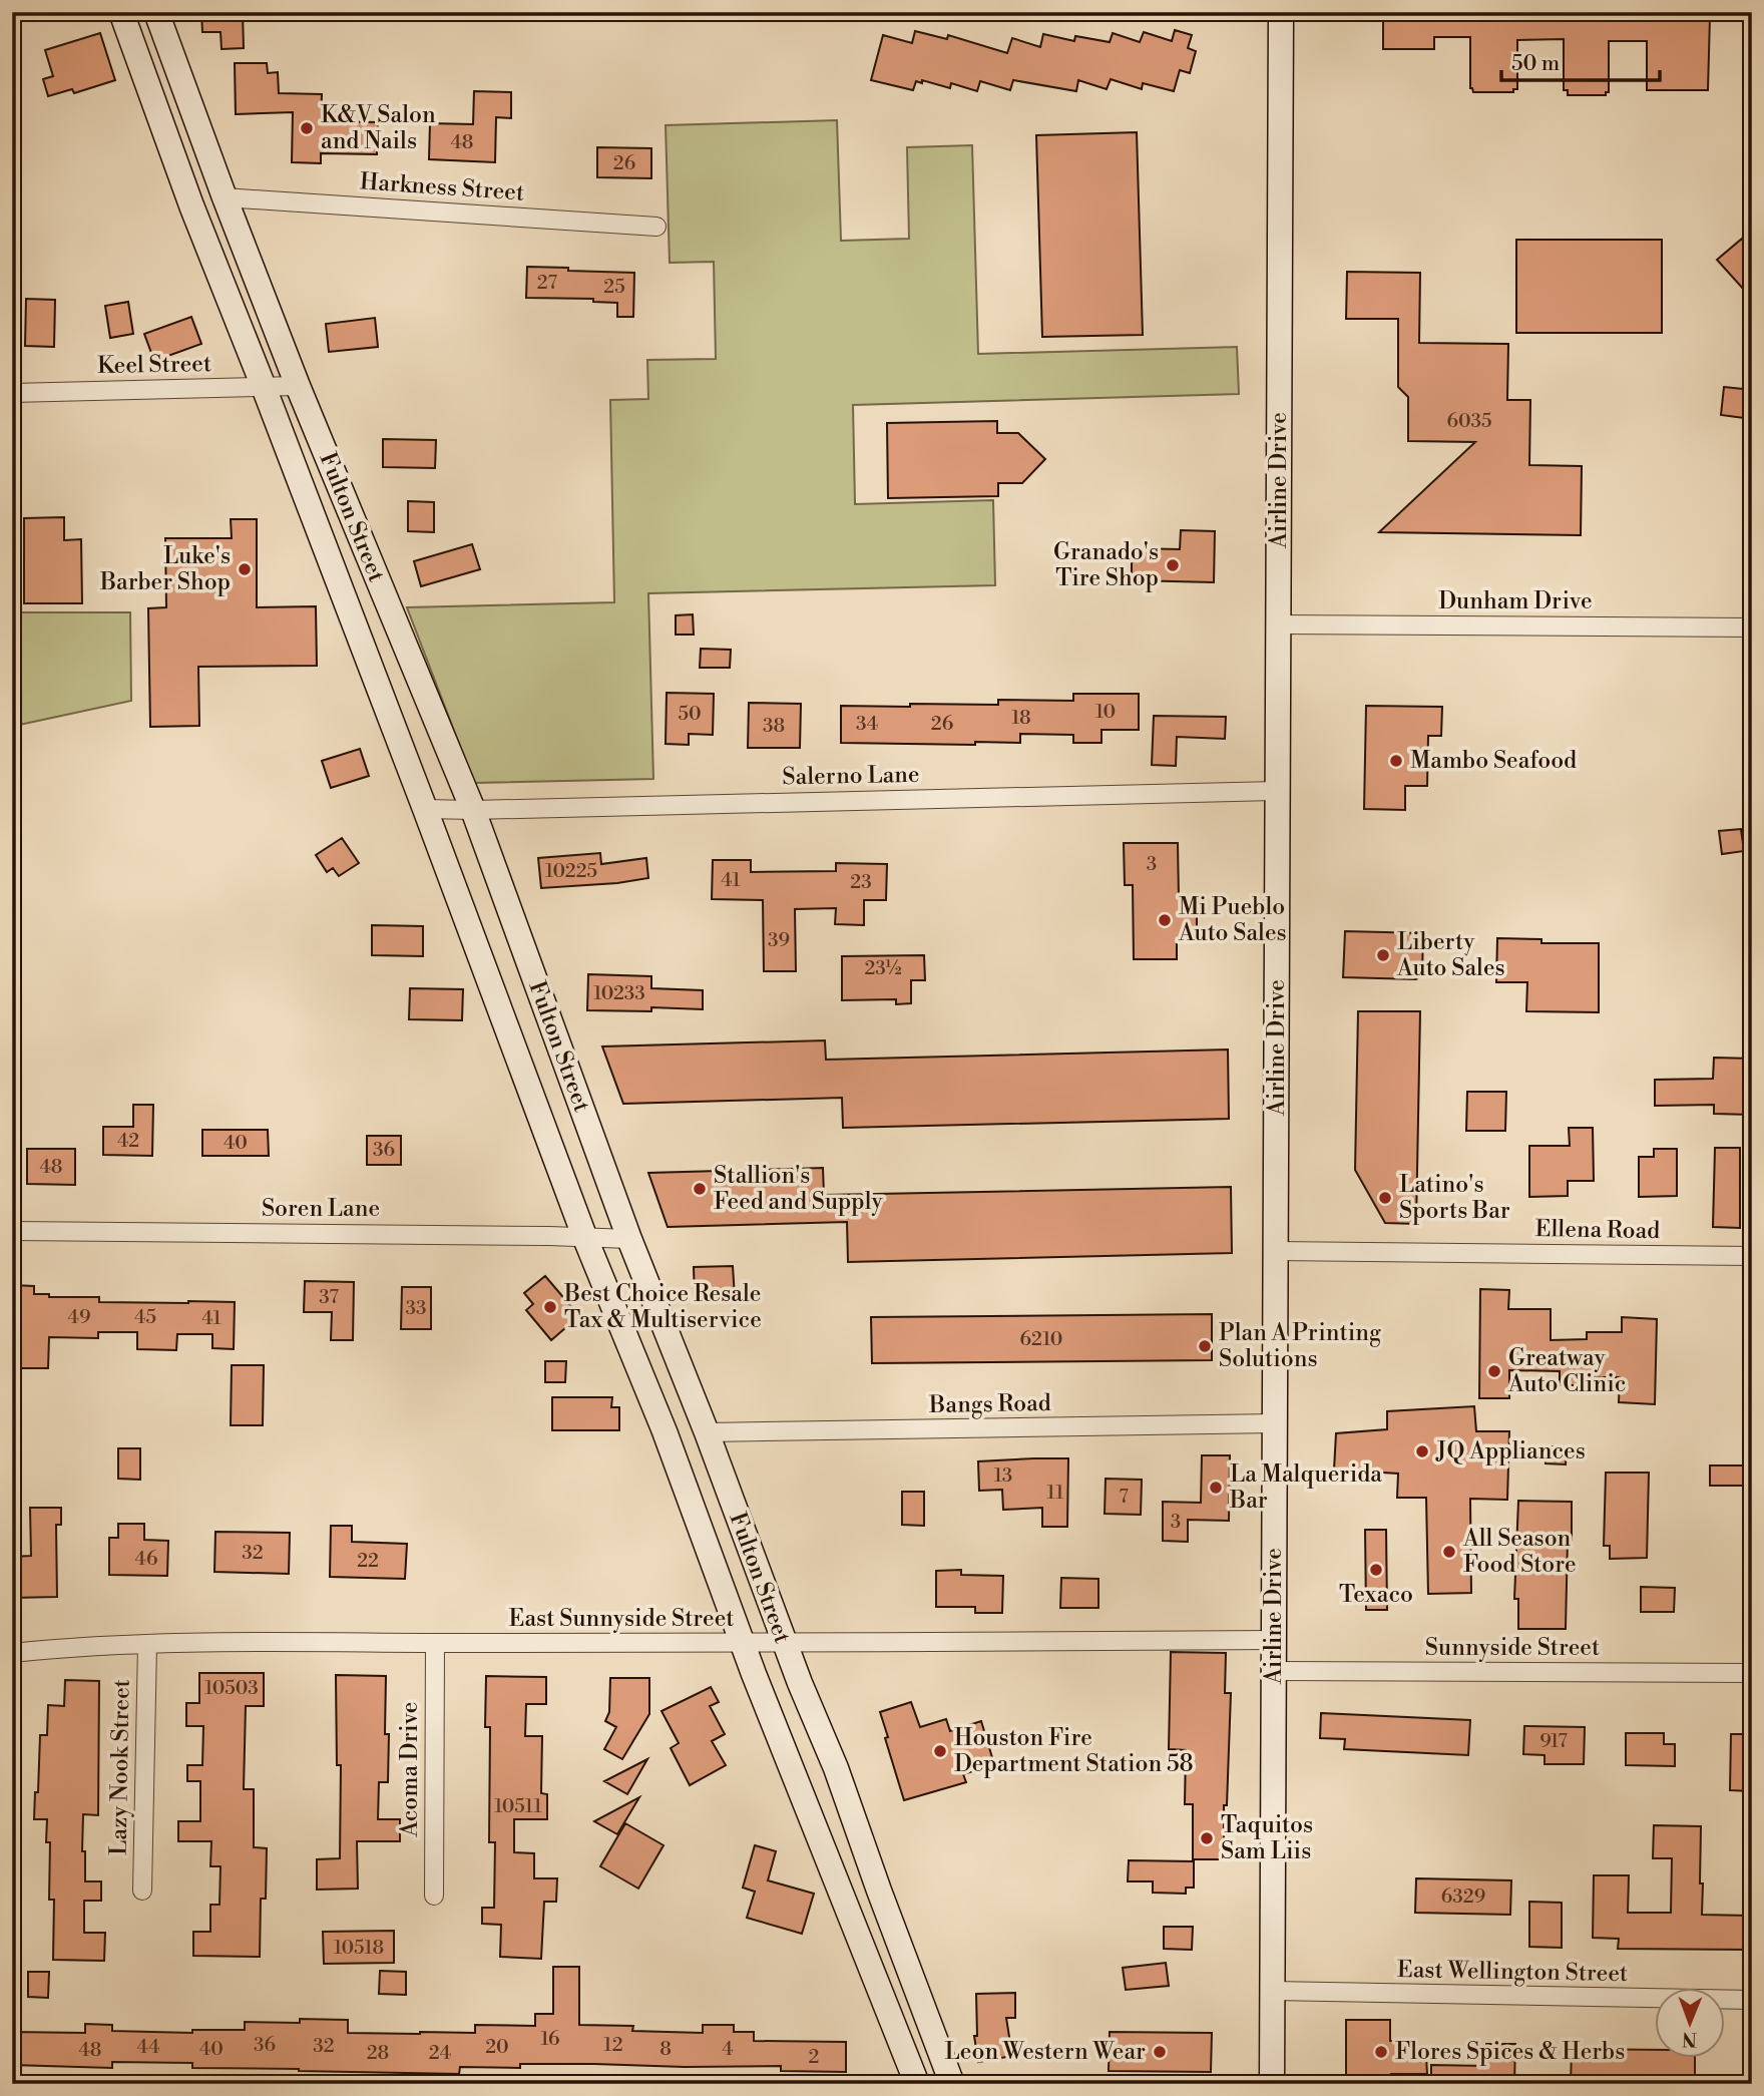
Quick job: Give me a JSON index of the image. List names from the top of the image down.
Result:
{
  "streets": {
    "street": [
      "Harkness Street",
      "Keel Street",
      "Airline Drive",
      "Fulton Street",
      "Dunham Drive",
      "Salerno Lane",
      "Soren Lane",
      "Ellena Road",
      "Bangs Road",
      "East Sunnyside Street",
      "Sunnyside Street",
      "Lazy Nook Street",
      "Acoma Drive",
      "East Wellington Street"
    ]
  },
  "crossings": [
    ["Harkness Street", "Fulton Street"],
    ["Keel Street", "Fulton Street"],
    ["Airline Drive", "Dunham Drive"],
    ["Airline Drive", "Salerno Lane"],
    ["Airline Drive", "Ellena Road"],
    ["Airline Drive", "Bangs Road"],
    ["Airline Drive", "East Sunnyside Street"],
    ["Airline Drive", "Sunnyside Street"],
    ["Airline Drive", "East Wellington Street"],
    ["Fulton Street", "Salerno Lane"],
    ["Fulton Street", "Soren Lane"],
    ["Fulton Street", "Bangs Road"],
    ["Fulton Street", "East Sunnyside Street"],
    ["East Sunnyside Street", "Lazy Nook Street"],
    ["East Sunnyside Street", "Acoma Drive"]
  ],
  "places": [
    "K&V Salon and Nails",
    "Granado's Tire Shop",
    "Luke's Barber Shop",
    "Mambo Seafood",
    "Mi Pueblo Auto Sales",
    "Liberty Auto Sales",
    "Stallion's Feed and Supply",
    "Latino's Sports Bar",
    "Best Choice Resale Tax & Multiservice",
    "Plan A Printing Solutions",
    "Greatway Auto Clinic",
    "JQ Appliances",
    "La Malquerida Bar",
    "All Season Food Store",
    "Texaco",
    "Houston Fire Department Station 58",
    "Taquitos Sam Liis",
    "Leon Western Wear",
    "Flores Spices & Herbs"
  ],
  "house_numbers": [
    "48",
    "26",
    "27",
    "25",
    "6035",
    "10",
    "50",
    "18",
    "34",
    "26",
    "38",
    "3",
    "10225",
    "41",
    "23",
    "39",
    "23½",
    "10233",
    "42",
    "40",
    "36",
    "48",
    "37",
    "33",
    "49",
    "45",
    "41",
    "6210",
    "13",
    "11",
    "7",
    "3",
    "32",
    "46",
    "22",
    "10503",
    "917",
    "10511",
    "6329",
    "10518",
    "16",
    "36",
    "12",
    "32",
    "44",
    "20",
    "40",
    "8",
    "4",
    "48",
    "28",
    "24",
    "2"
  ],
  "scale_bar": "50 m",
  "north": "bottom"
}
